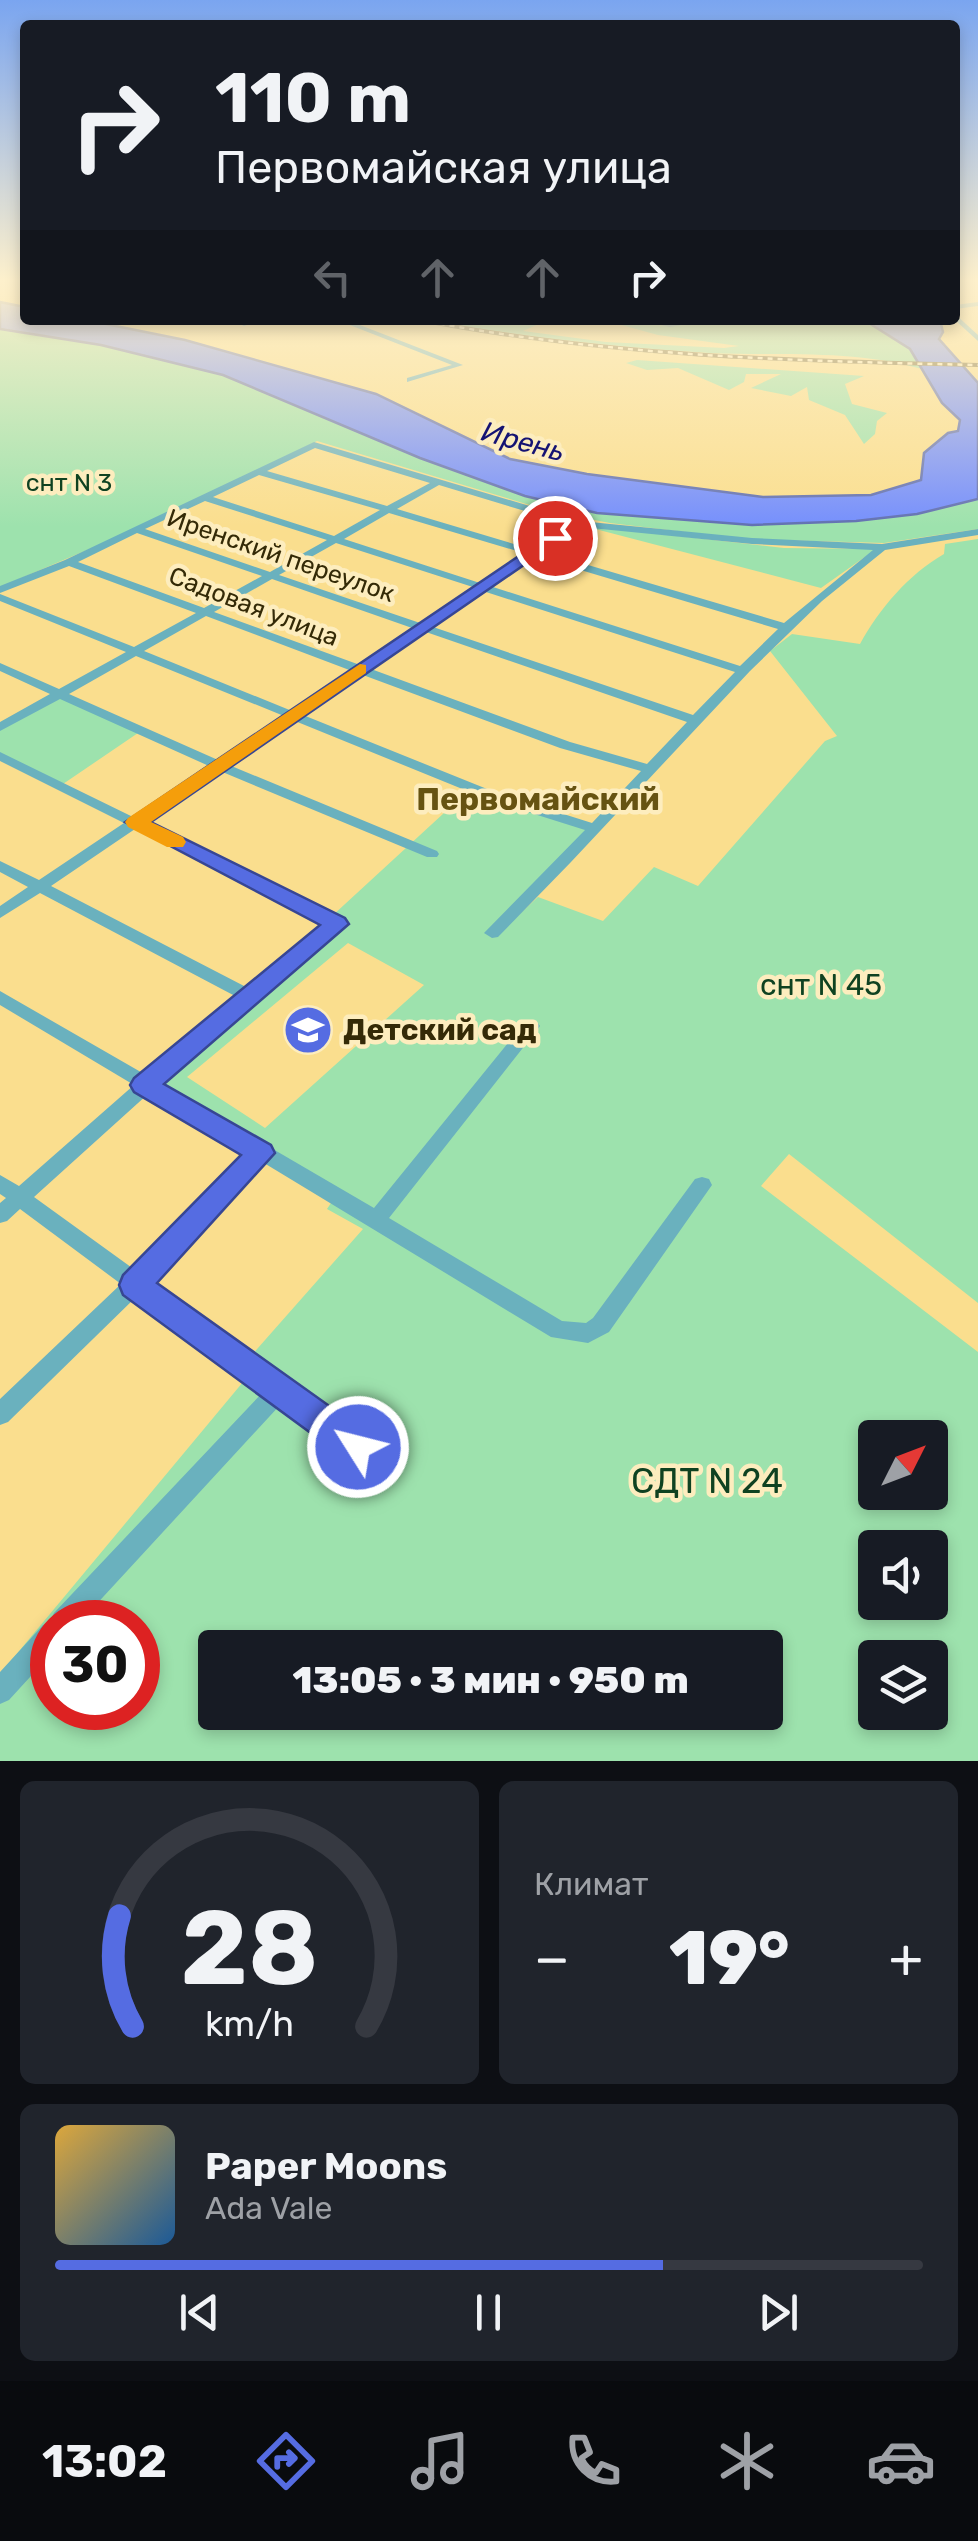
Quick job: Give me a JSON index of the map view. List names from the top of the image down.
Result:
{
  "streets": {
    "street": ["Иренский переулок", "Садовая улица"]
  },
  "districts": ["Первомайский"],
  "water": ["Ирень"],
  "parks": ["снт N 3", "снт N 45", "СДТ N 24"],
  "places": {
    "school or university": ["Детский сад"]
  },
  "north": "top right",
  "page": {
    "turn": ["110 m", "Первомайская улица"],
    "limit": "30",
    "trip": "13:05 · 3 мин · 950 m",
    "tile": "Климат",
    "heat": ["−", "19°", "+"],
    "song": ["Paper Moons", "Ada Vale"],
    "tabs": "13:02",
    "gauge": ["28", "km/h"]
  }
}
